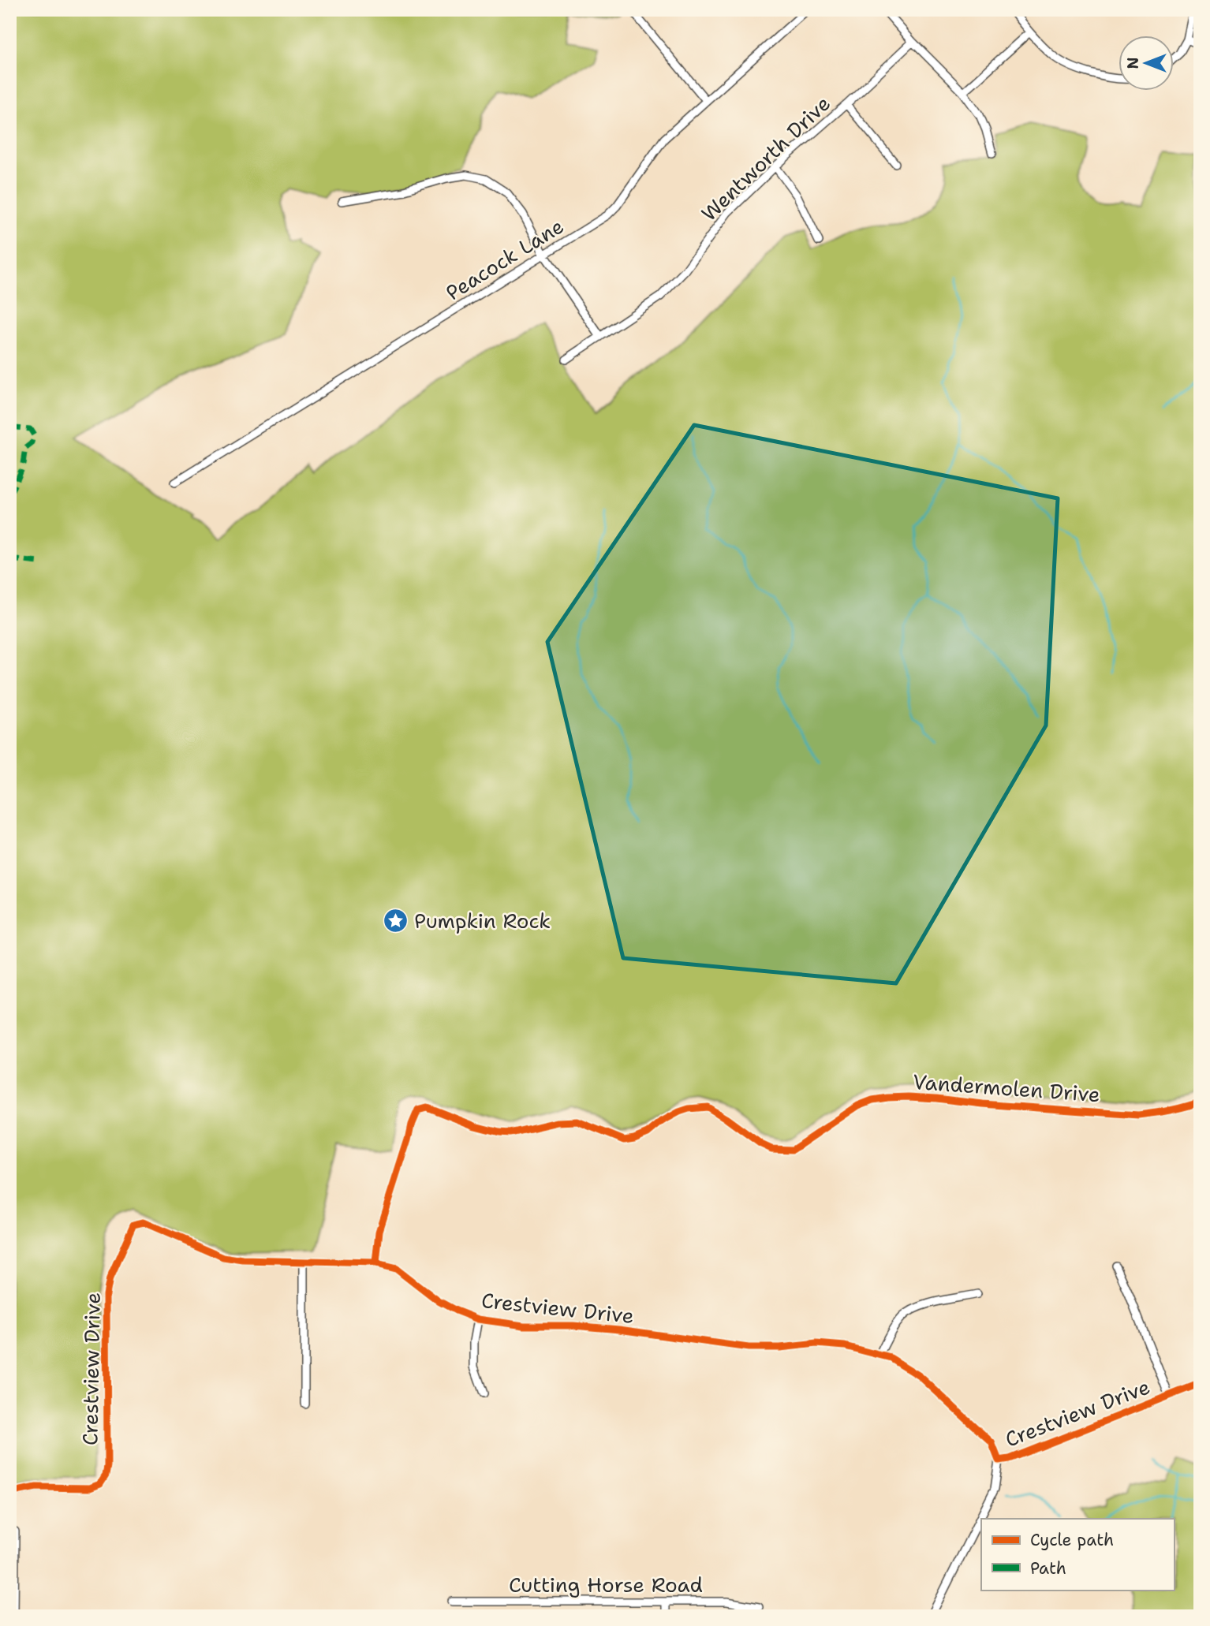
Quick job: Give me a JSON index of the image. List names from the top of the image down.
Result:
{
  "streets": {
    "street": [
      "Wentworth Drive",
      "Peacock Lane",
      "Vandermolen Drive",
      "Crestview Drive",
      "Cutting Horse Road"
    ]
  },
  "crossings": [
    ["Vandermolen Drive", "Crestview Drive"]
  ],
  "places": {
    "place": ["Pumpkin Rock"]
  },
  "legend": ["Cycle path", "Path"],
  "north": "left"
}
